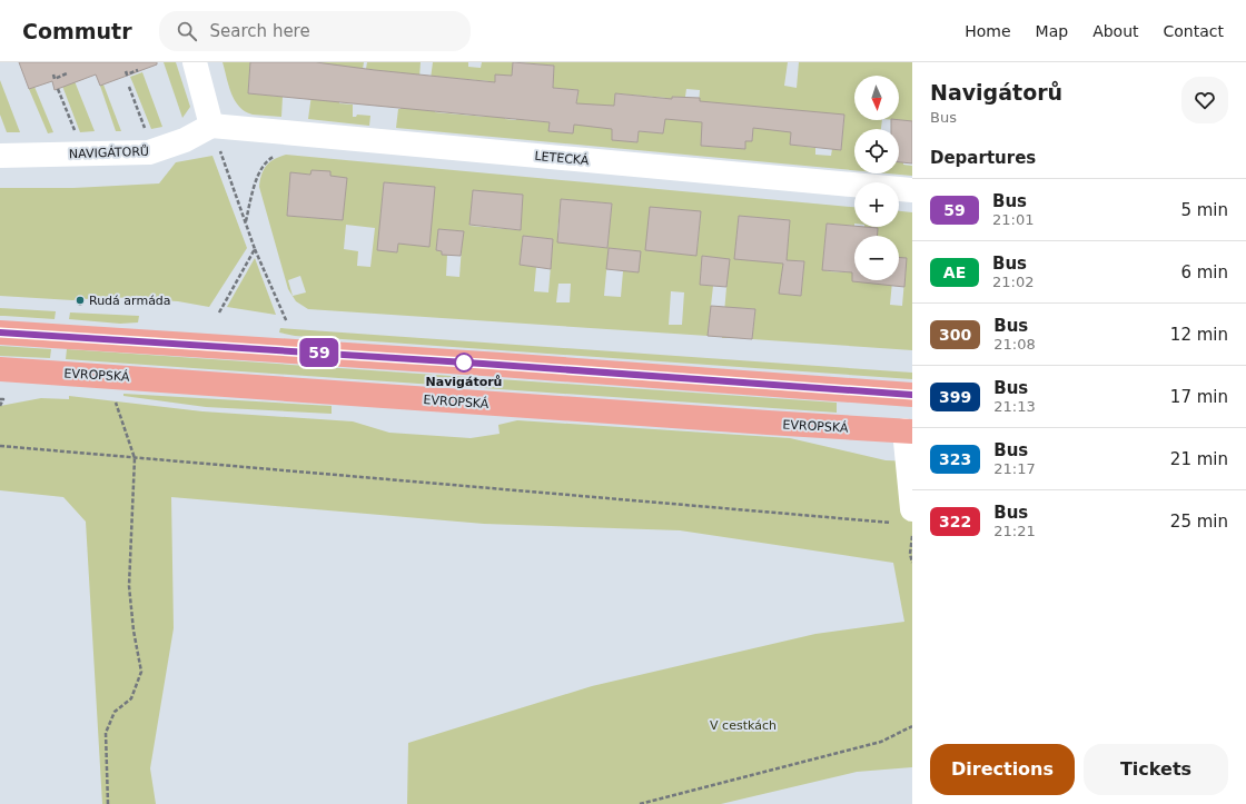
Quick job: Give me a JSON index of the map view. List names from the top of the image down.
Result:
{
  "streets": {
    "main road": ["EVROPSKÁ"],
    "street": ["NAVIGÁTORŮ", "LETECKÁ"]
  },
  "crossings": [
    ["NAVIGÁTORŮ", "LETECKÁ"]
  ],
  "parks": ["V cestkách"],
  "places": ["Rudá armáda", "Navigátorů"],
  "lines": ["bus line 59"],
  "north": "bottom",
  "page": {
    "header": "Commutr",
    "search": "Search here",
    "nav": [
      "Home",
      "Map",
      "About",
      "Contact"
    ],
    "on_map": "59",
    "heading": [
      ["Navigátorů", "Bus"],
      "Departures"
    ],
    "map_buttons": ["+", "−"],
    "list": [
      {
        "mark": "59",
        "name": "Bus",
        "note": "21:01",
        "value": "5 min"
      },
      {
        "mark": "AE",
        "name": "Bus",
        "note": "21:02",
        "value": "6 min"
      },
      {
        "mark": "300",
        "name": "Bus",
        "note": "21:08",
        "value": "12 min"
      },
      {
        "mark": "399",
        "name": "Bus",
        "note": "21:13",
        "value": "17 min"
      },
      {
        "mark": "323",
        "name": "Bus",
        "note": "21:17",
        "value": "21 min"
      },
      {
        "mark": "322",
        "name": "Bus",
        "note": "21:21",
        "value": "25 min"
      }
    ],
    "buttons": ["Directions", "Tickets"]
  }
}
